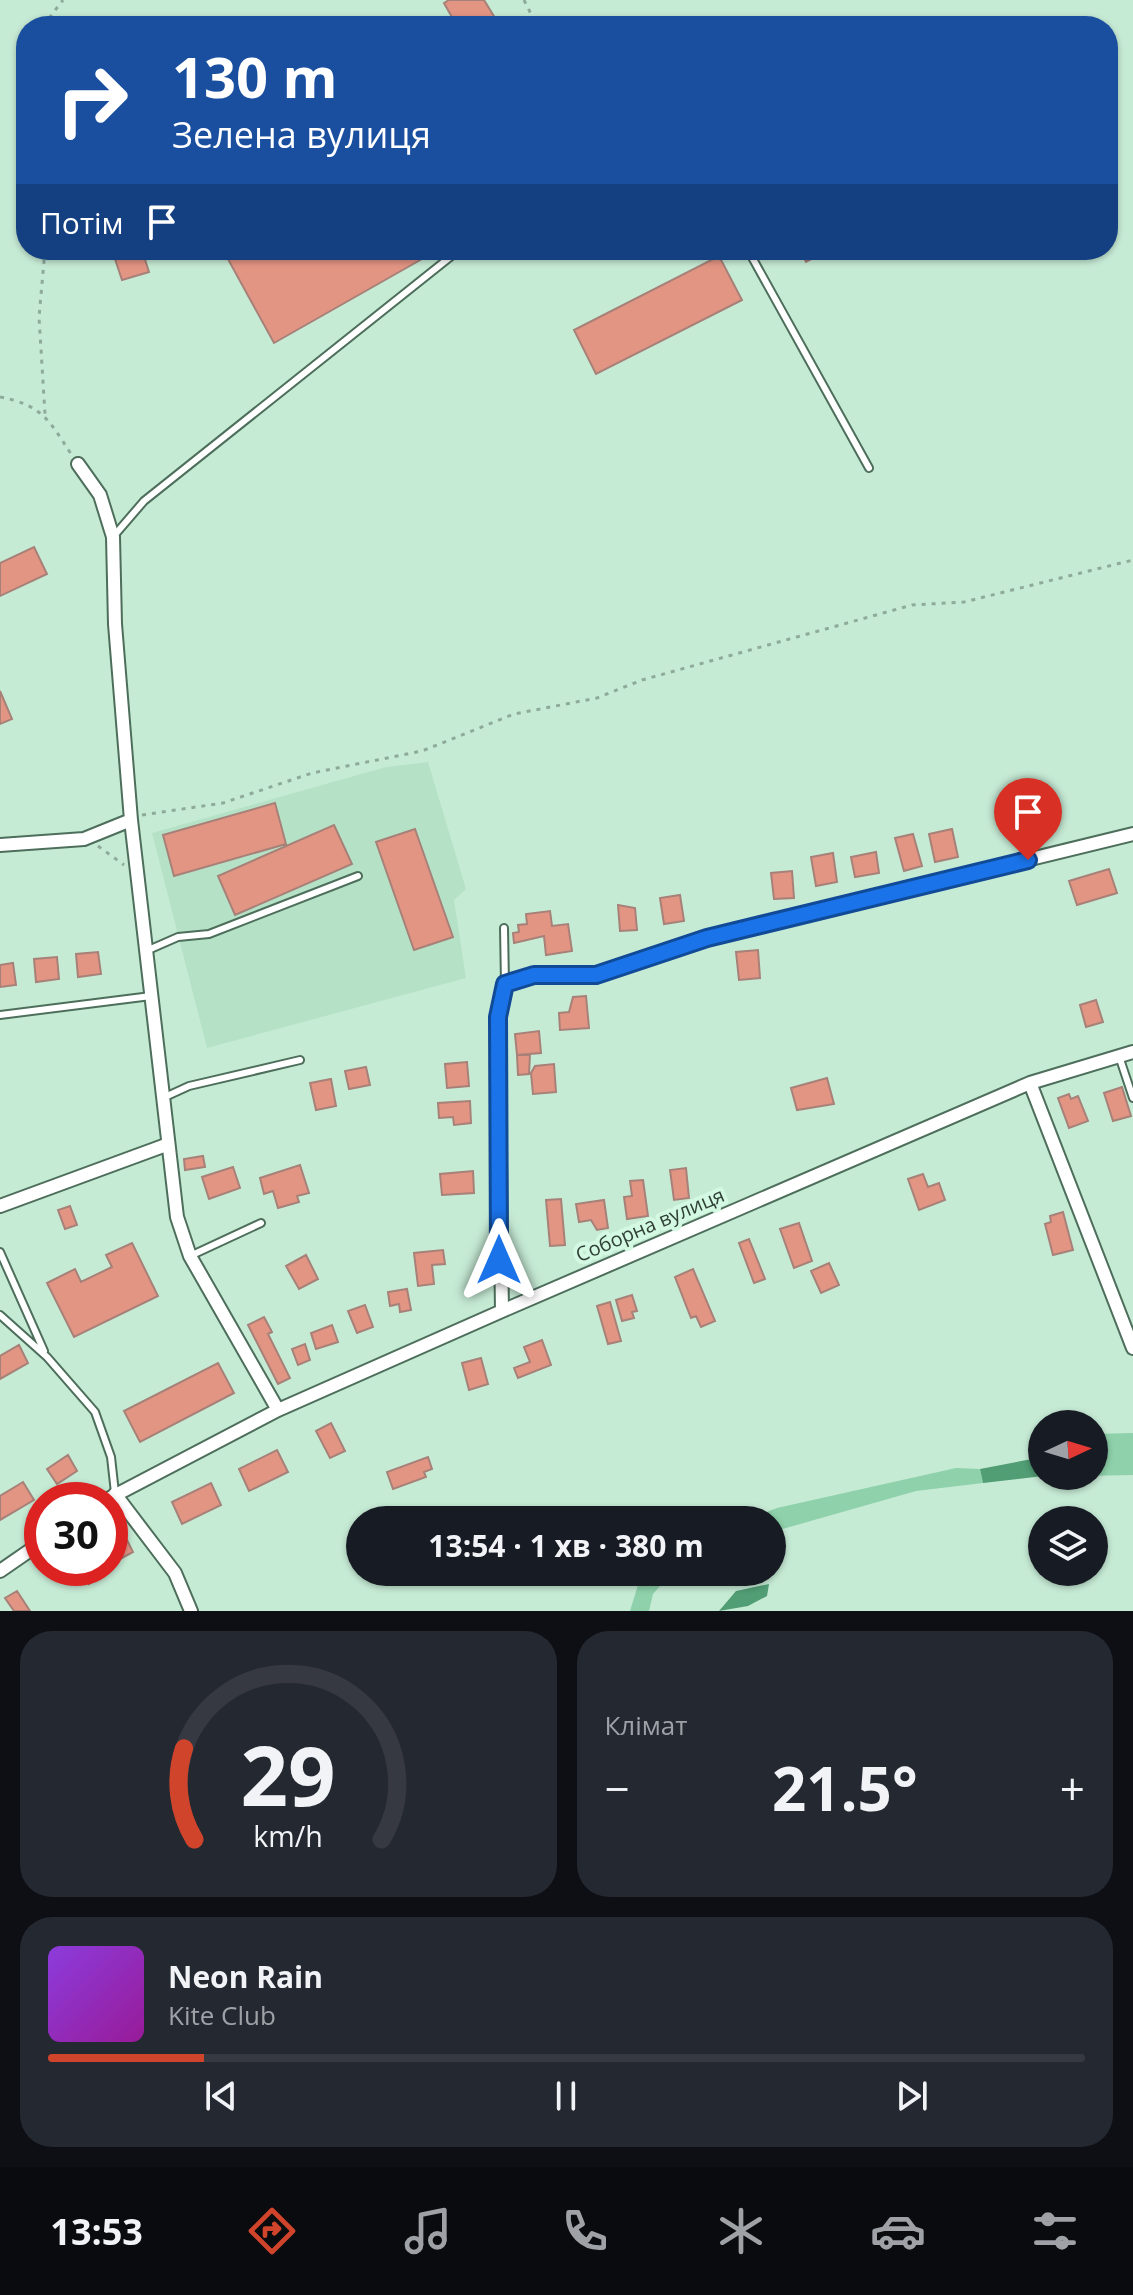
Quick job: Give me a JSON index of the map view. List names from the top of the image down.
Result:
{
  "streets": {
    "street": ["Соборна вулиця"]
  },
  "north": "right",
  "page": {
    "turn": ["130 m", "Зелена вулиця"],
    "then": "Потім",
    "limit": "30",
    "trip": "13:54 · 1 хв · 380 m",
    "tile": "Клімат",
    "heat": ["−", "21.5°", "+"],
    "song": ["Neon Rain", "Kite Club"],
    "tabs": "13:53",
    "gauge": ["29", "km/h"]
  }
}
